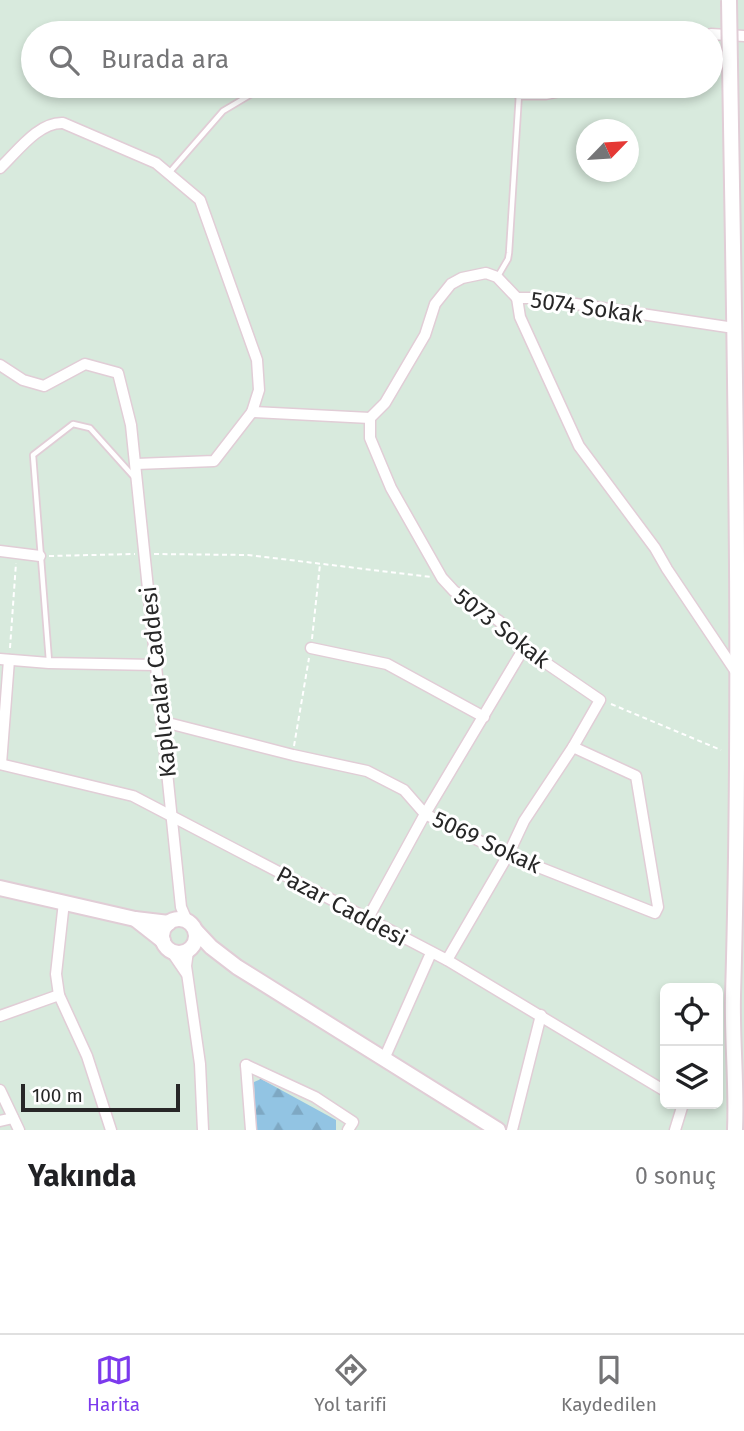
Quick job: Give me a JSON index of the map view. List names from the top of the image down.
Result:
{
  "streets": {
    "street": [
      "5074 Sokak",
      "5073 Sokak",
      "Kaplıcalar Caddesi",
      "5069 Sokak",
      "Pazar Caddesi"
    ]
  },
  "crossings": [
    ["5073 Sokak", "Kaplıcalar Caddesi"],
    ["Kaplıcalar Caddesi", "5069 Sokak"],
    ["Kaplıcalar Caddesi", "Pazar Caddesi"]
  ],
  "scale_bar": "100 m",
  "north": "top right",
  "page": {
    "search": "Burada ara",
    "scale": "100 m",
    "heading": ["Yakında", "0 sonuç"],
    "nav": ["Harita", "Yol tarifi", "Kaydedilen"]
  }
}
